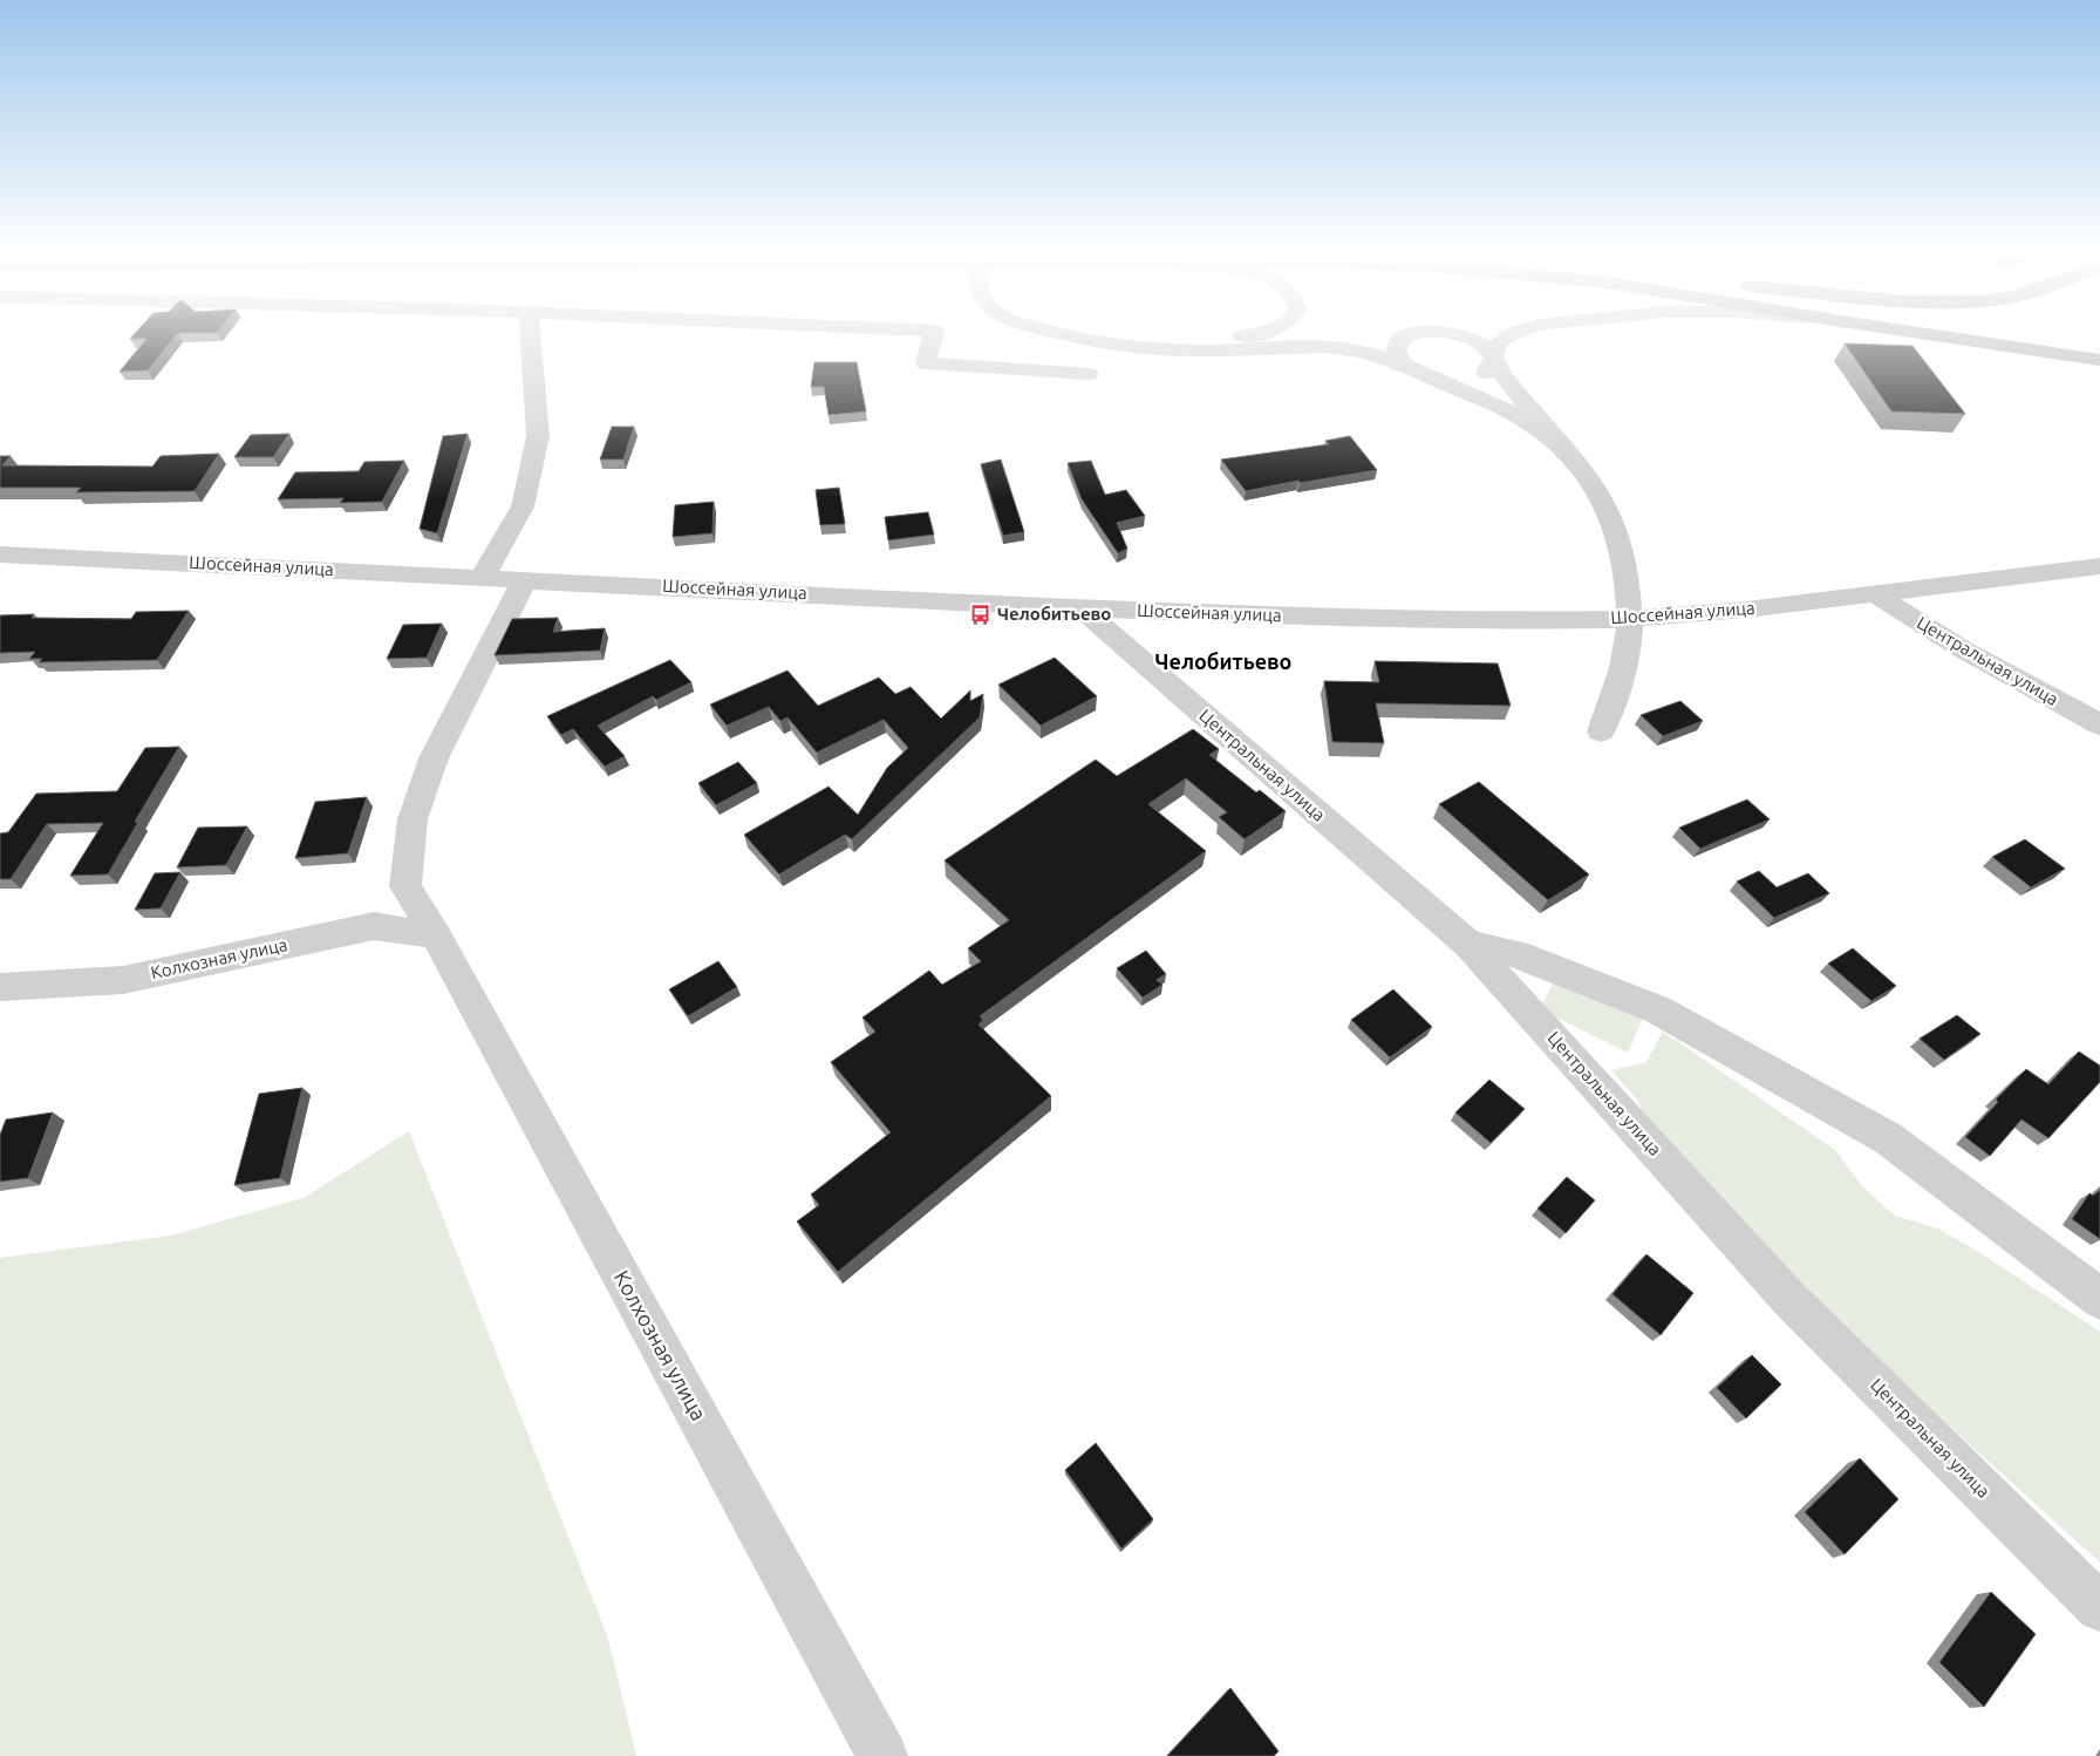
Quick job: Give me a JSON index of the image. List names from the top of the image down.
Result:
{
  "streets": {
    "street": ["Шоссейная улица", "Центральная улица", "Колхозная улица"]
  },
  "crossings": [
    ["Шоссейная улица", "Центральная улица"]
  ],
  "districts": ["Челобитьево"],
  "places": {
    "bus stop": ["Челобитьево"]
  }
}
